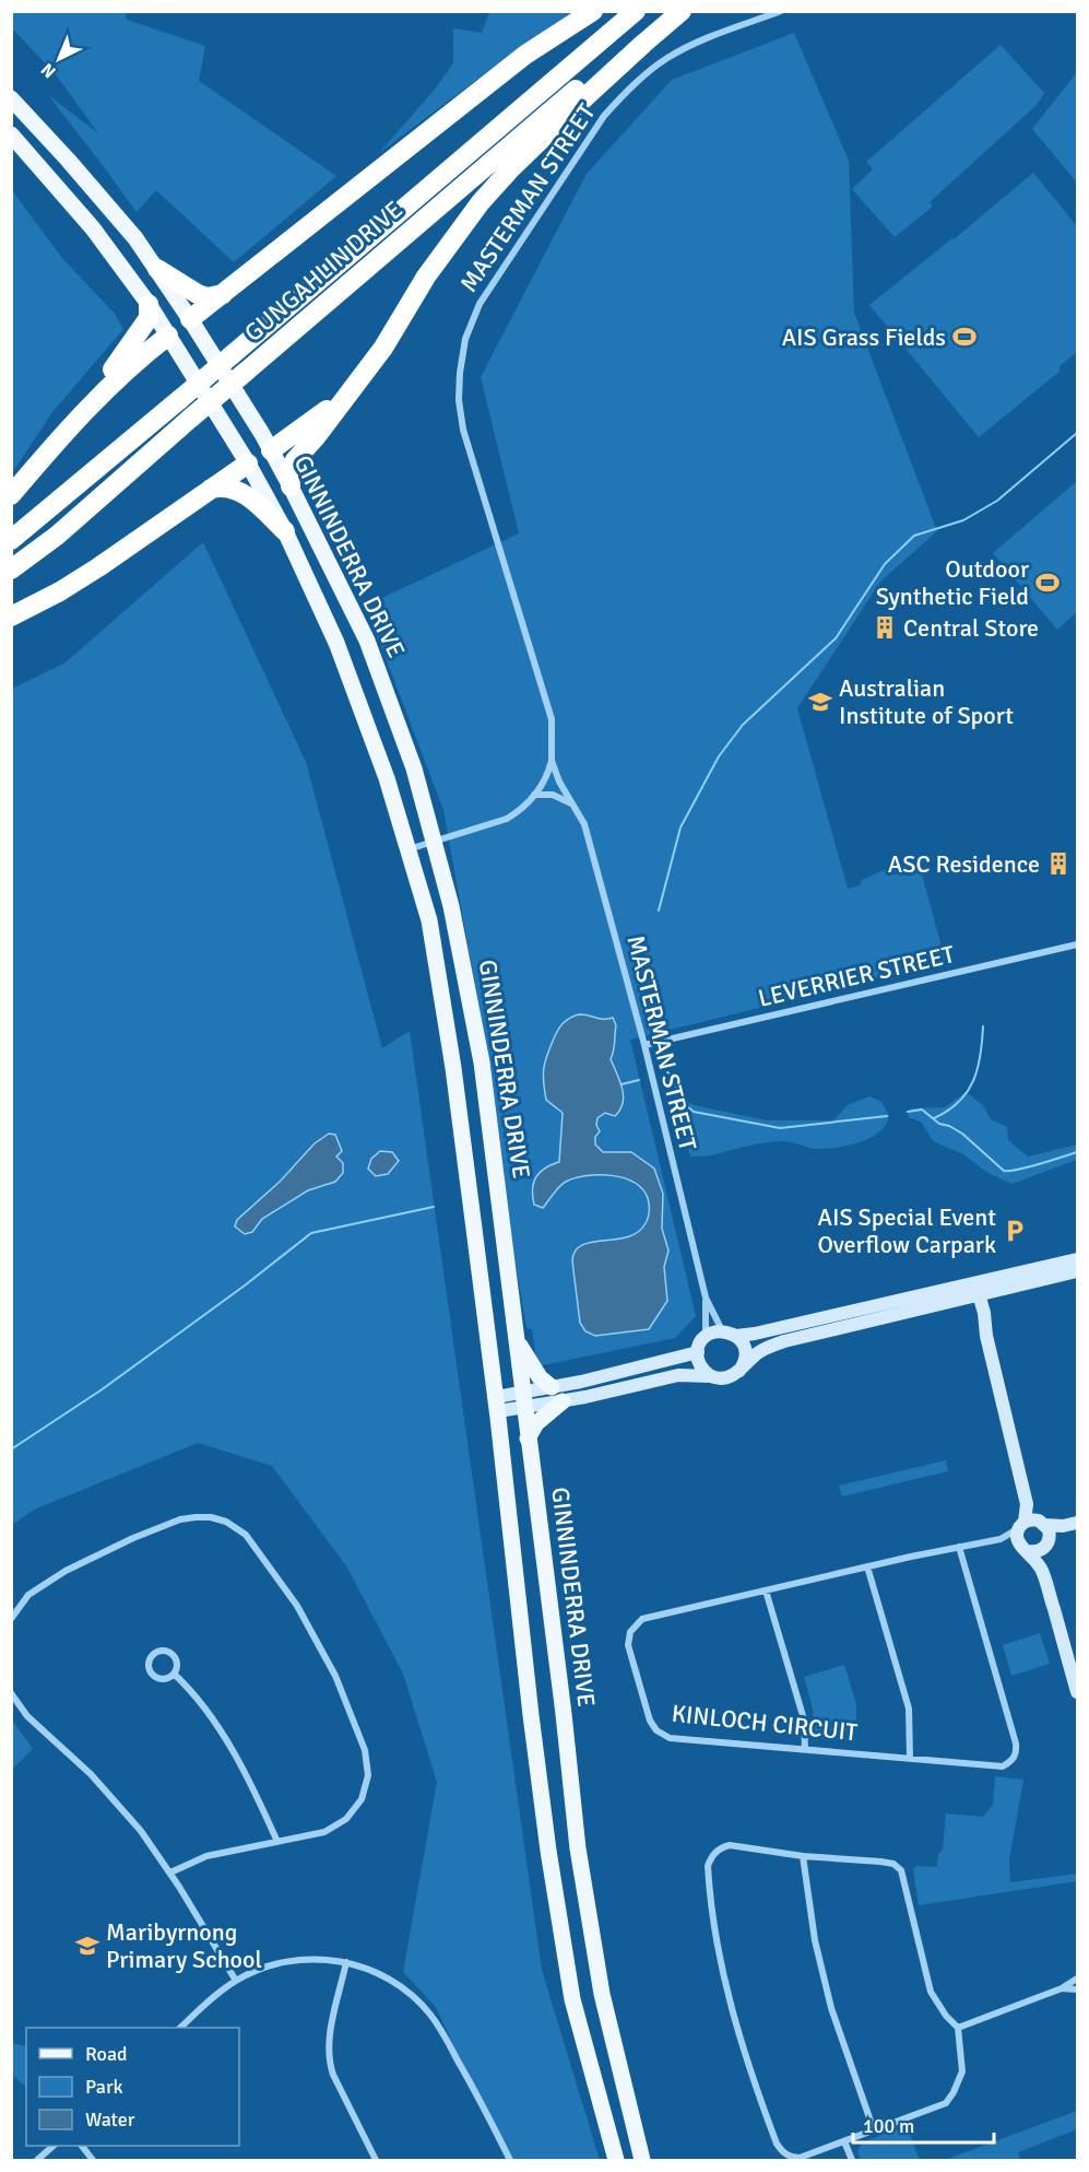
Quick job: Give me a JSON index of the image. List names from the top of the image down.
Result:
{
  "streets": {
    "highway": ["GUNGAHLIN DRIVE"],
    "main road": ["GINNINDERRA DRIVE"],
    "street": ["MASTERMAN STREET", "LEVERRIER STREET", "KINLOCH CIRCUIT"]
  },
  "crossings": [
    ["MASTERMAN STREET", "LEVERRIER STREET"]
  ],
  "places": {
    "sports": ["AIS Grass Fields", "Outdoor Synthetic Field"],
    "building": ["Central Store", "ASC Residence"],
    "school or university": ["Australian Institute of Sport", "Maribyrnong Primary School"],
    "parking": ["AIS Special Event Overflow Carpark"]
  },
  "legend": ["Road", "Park", "Water"],
  "scale_bar": "100 m",
  "north": "bottom left"
}
